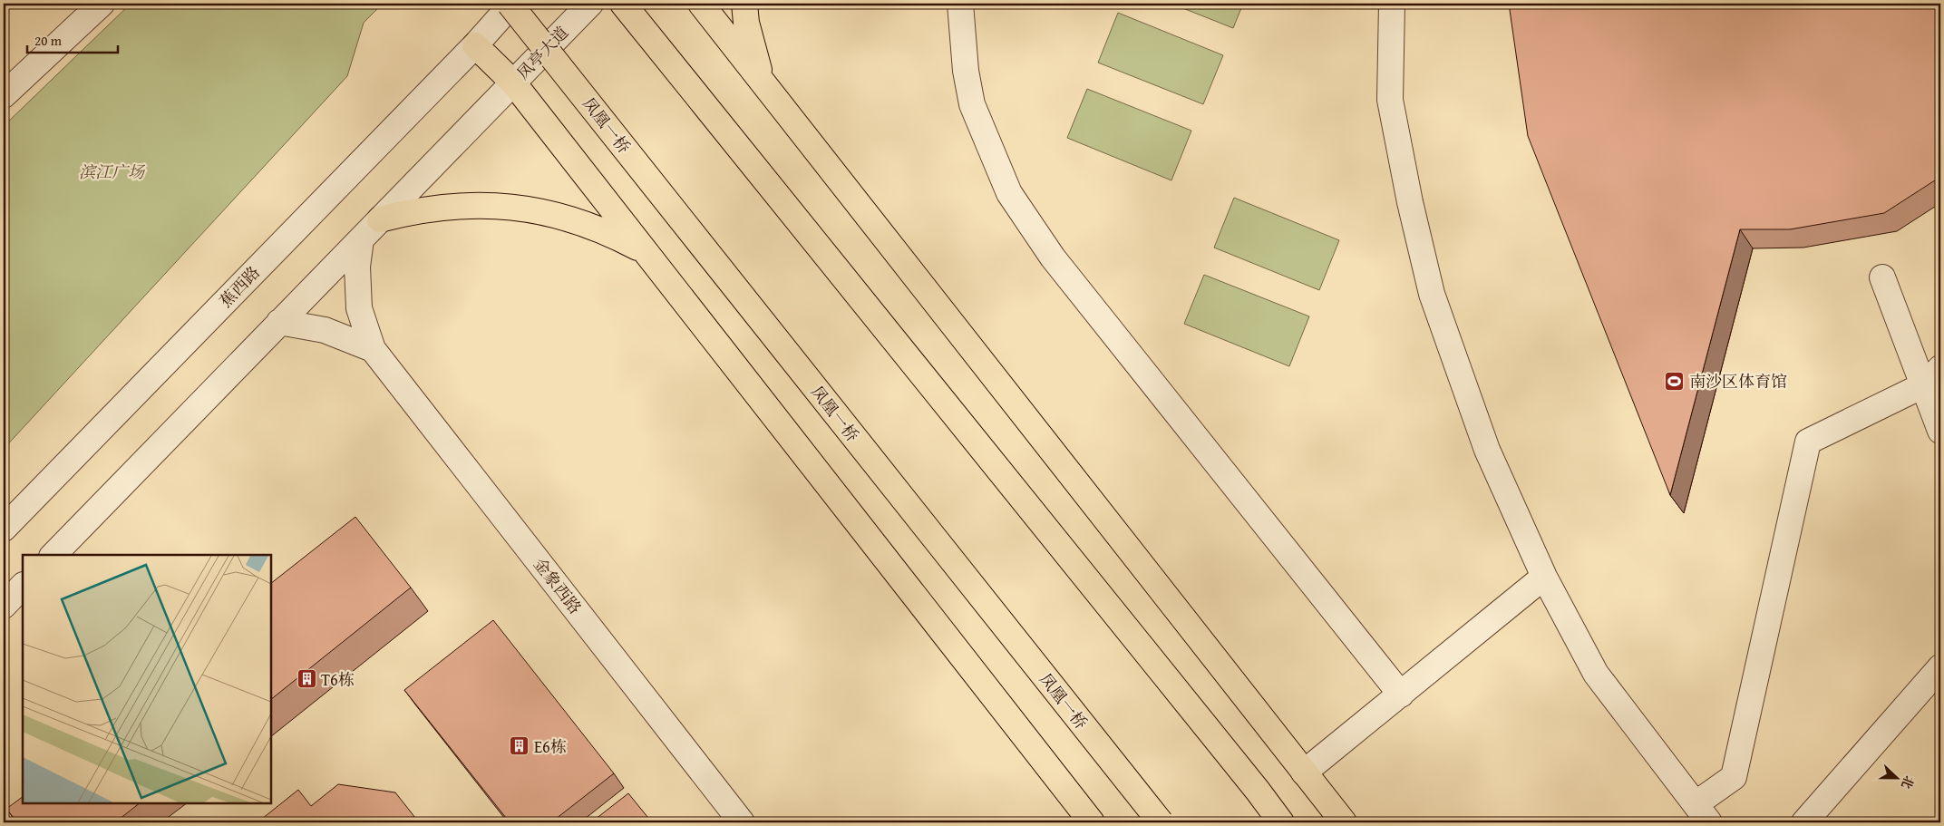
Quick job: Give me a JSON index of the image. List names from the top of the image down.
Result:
{
  "streets": {
    "main road": ["凤凰一桥"],
    "street": ["凤亭大道", "蕉西路", "金象西路"]
  },
  "parks": ["滨江广场"],
  "places": {
    "sports": ["南沙区体育馆"],
    "building": ["T6栋", "E6栋"]
  },
  "scale_bar": "20 m",
  "north": "right"
}
